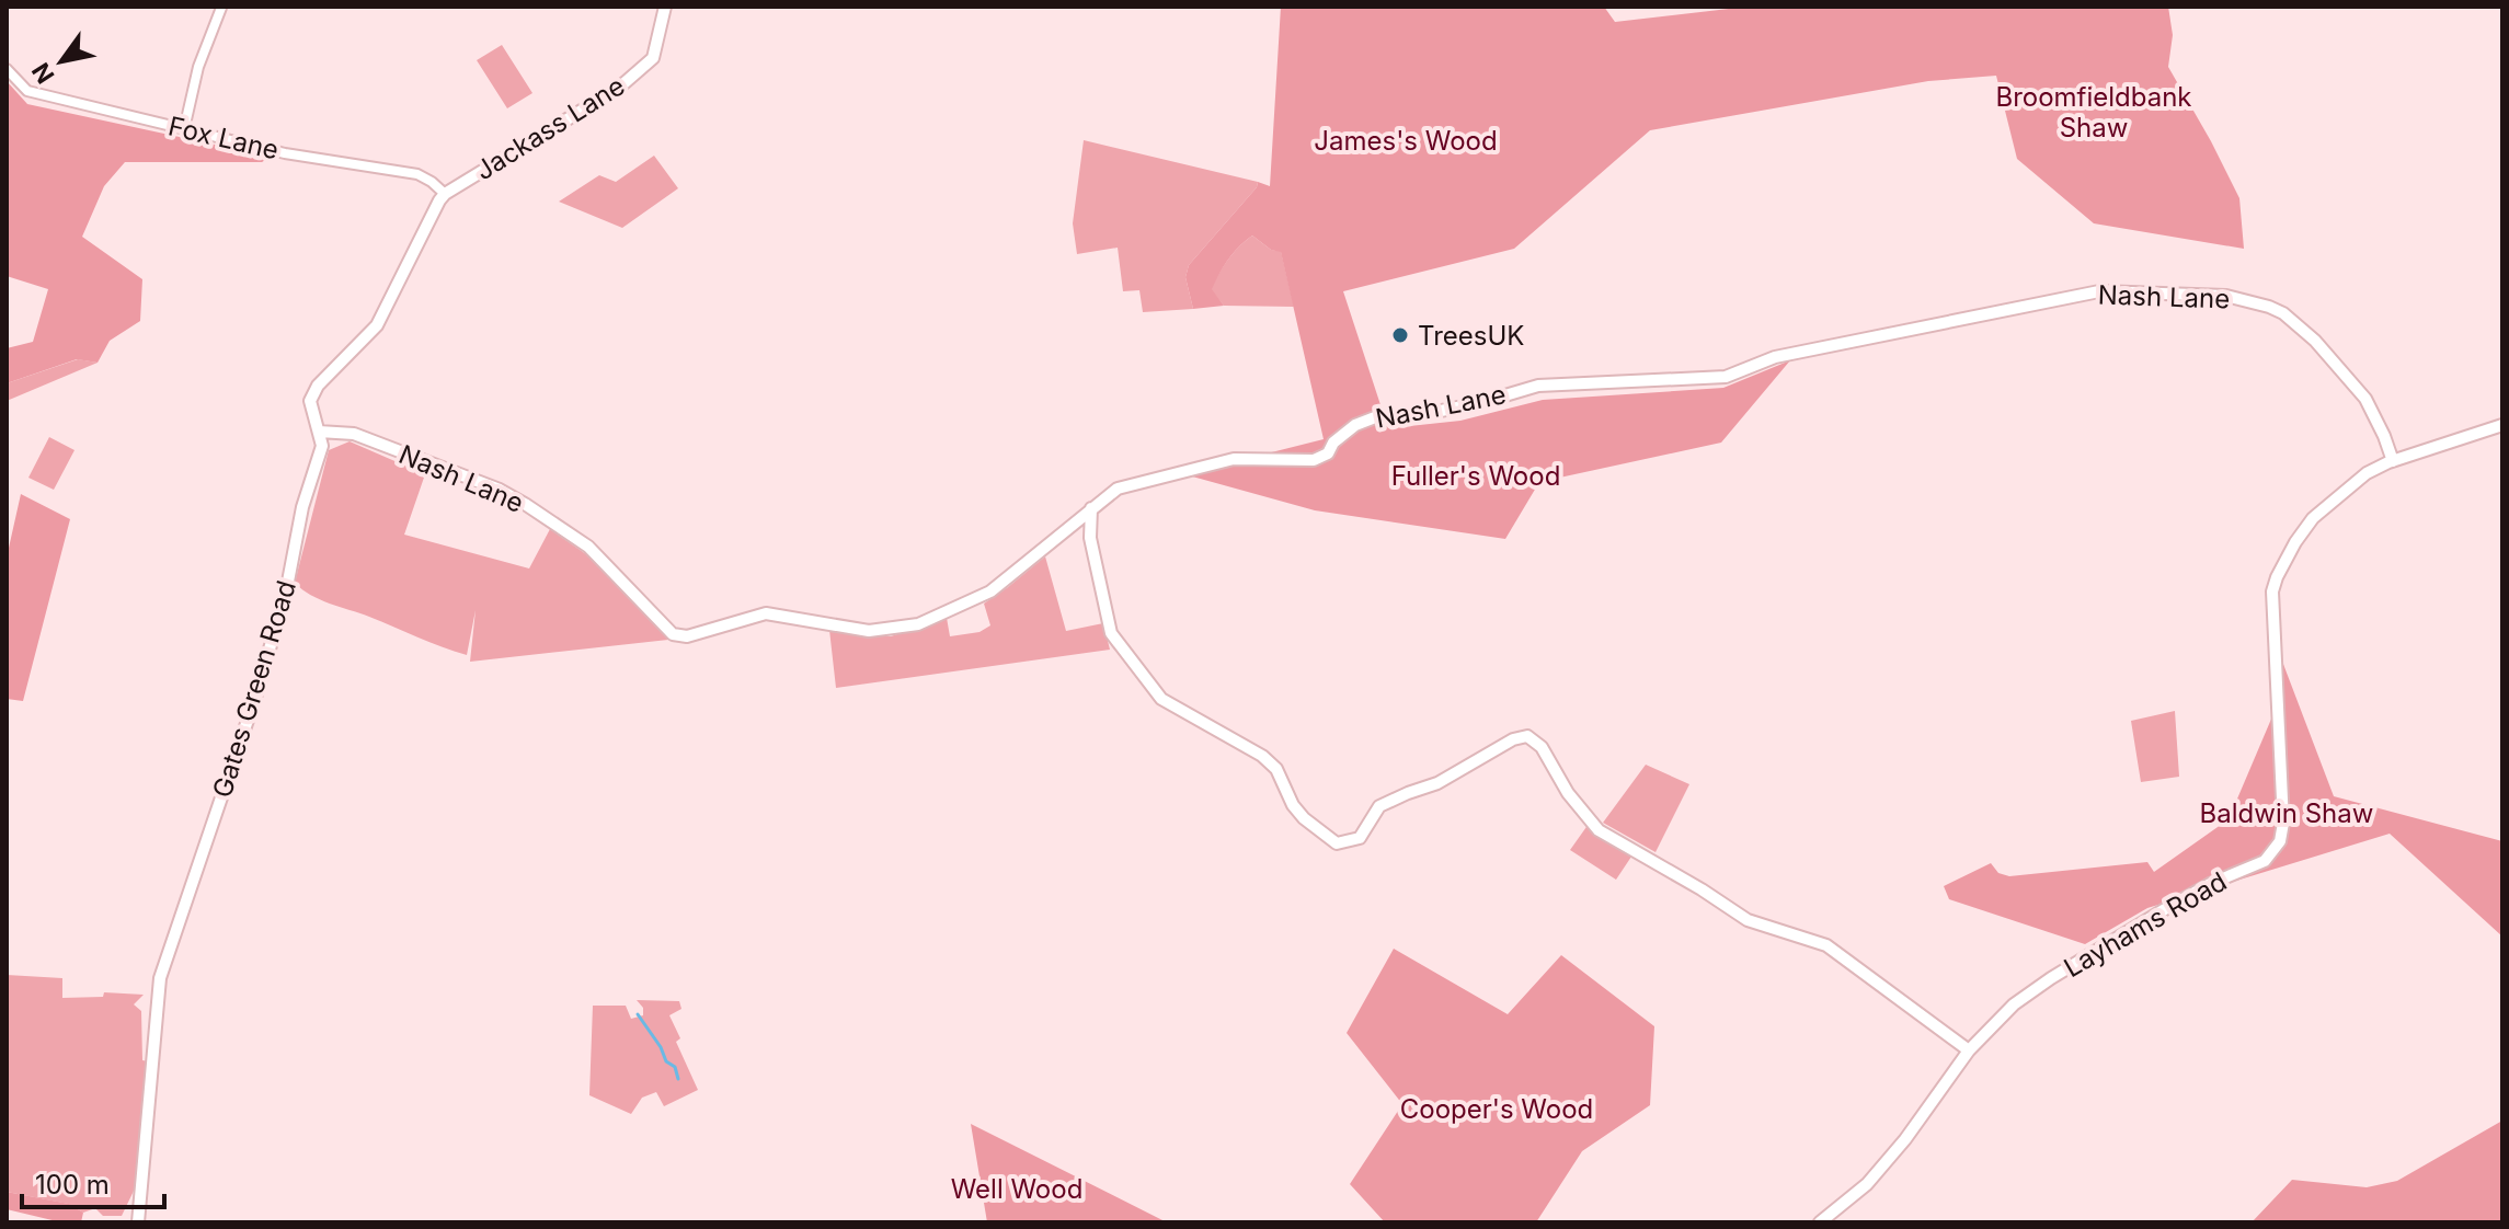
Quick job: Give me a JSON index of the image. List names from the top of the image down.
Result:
{
  "streets": {
    "street": [
      "Jackass Lane",
      "Fox Lane",
      "Nash Lane",
      "Gates Green Road",
      "Layhams Road"
    ]
  },
  "crossings": [
    ["Jackass Lane", "Fox Lane"],
    ["Jackass Lane", "Gates Green Road"],
    ["Fox Lane", "Gates Green Road"],
    ["Nash Lane", "Gates Green Road"],
    ["Nash Lane", "Layhams Road"]
  ],
  "parks": [
    "Broomfieldbank Shaw",
    "James's Wood",
    "Fuller's Wood",
    "Baldwin Shaw",
    "Cooper's Wood",
    "Well Wood"
  ],
  "places": ["TreesUK"],
  "scale_bar": "100 m",
  "north": "bottom left"
}
